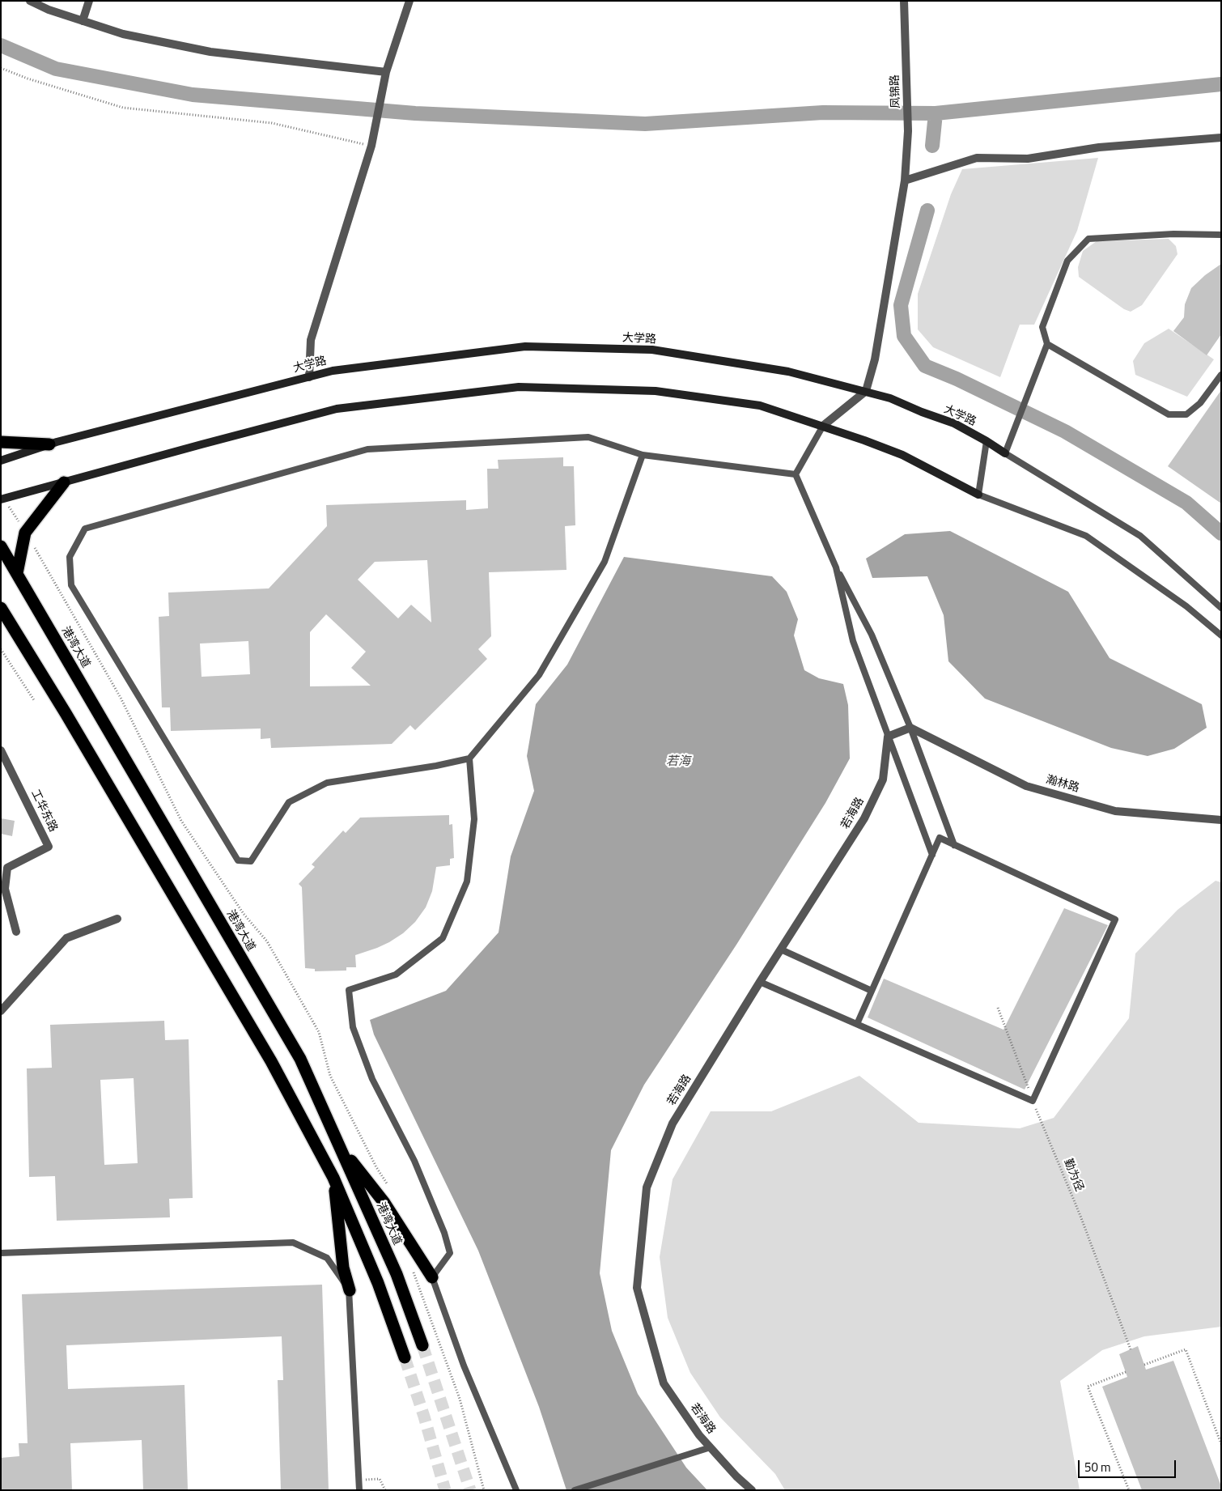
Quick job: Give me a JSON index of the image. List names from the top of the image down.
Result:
{
  "streets": {
    "highway": ["港湾大道"],
    "street": [
      "凤锦路",
      "大学路",
      "瀚林路",
      "工华东路",
      "若海路"
    ],
    "path": ["勤为径"]
  },
  "crossings": [
    ["凤锦路", "大学路"]
  ],
  "water": ["若海"],
  "scale_bar": "50 m"
}
